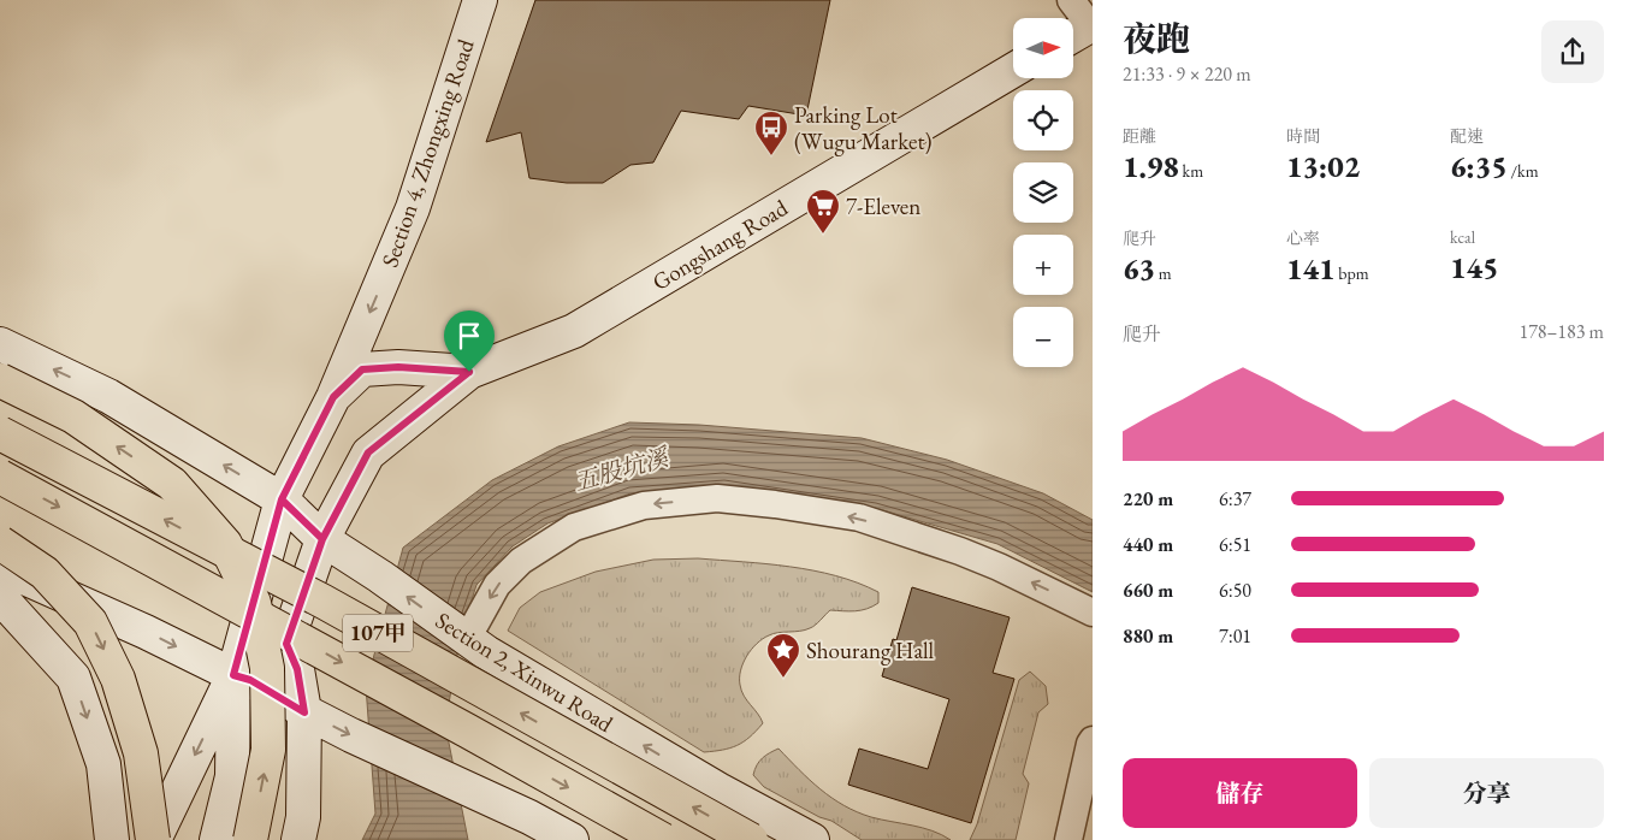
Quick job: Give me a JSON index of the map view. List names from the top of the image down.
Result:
{
  "streets": {
    "main road": [
      "Section 4, Zhongxing Road",
      "Gongshang Road",
      "107甲",
      "Section 2, Xinwu Road"
    ]
  },
  "crossings": [
    ["Section 4, Zhongxing Road", "Gongshang Road"],
    ["Section 4, Zhongxing Road", "Section 2, Xinwu Road"],
    ["Gongshang Road", "Section 2, Xinwu Road"]
  ],
  "one_way": ["Section 4, Zhongxing Road"],
  "water": ["五股坑溪"],
  "places": {
    "bus stop": ["Parking Lot (Wugu Market)"],
    "supermarket": ["7-Eleven"],
    "place": ["Shourang Hall"]
  },
  "north": "right",
  "page": {
    "heading": ["夜跑", "21:33 · 9 × 220 m"],
    "map_buttons": ["+", "−"],
    "stats": [
      ["距離", "1.98 km"],
      ["時間", "13:02"],
      ["配速", "6:35 /km"],
      ["爬升", "63 m"],
      ["心率", "141 bpm"],
      ["kcal", "145"]
    ],
    "chart": ["爬升", "178–183 m"],
    "list": [
      {
        "name": "220 m",
        "note": "6:37"
      },
      {
        "name": "440 m",
        "note": "6:51"
      },
      {
        "name": "660 m",
        "note": "6:50"
      },
      {
        "name": "880 m",
        "note": "7:01"
      }
    ],
    "buttons": ["儲存", "分享"]
  }
}
